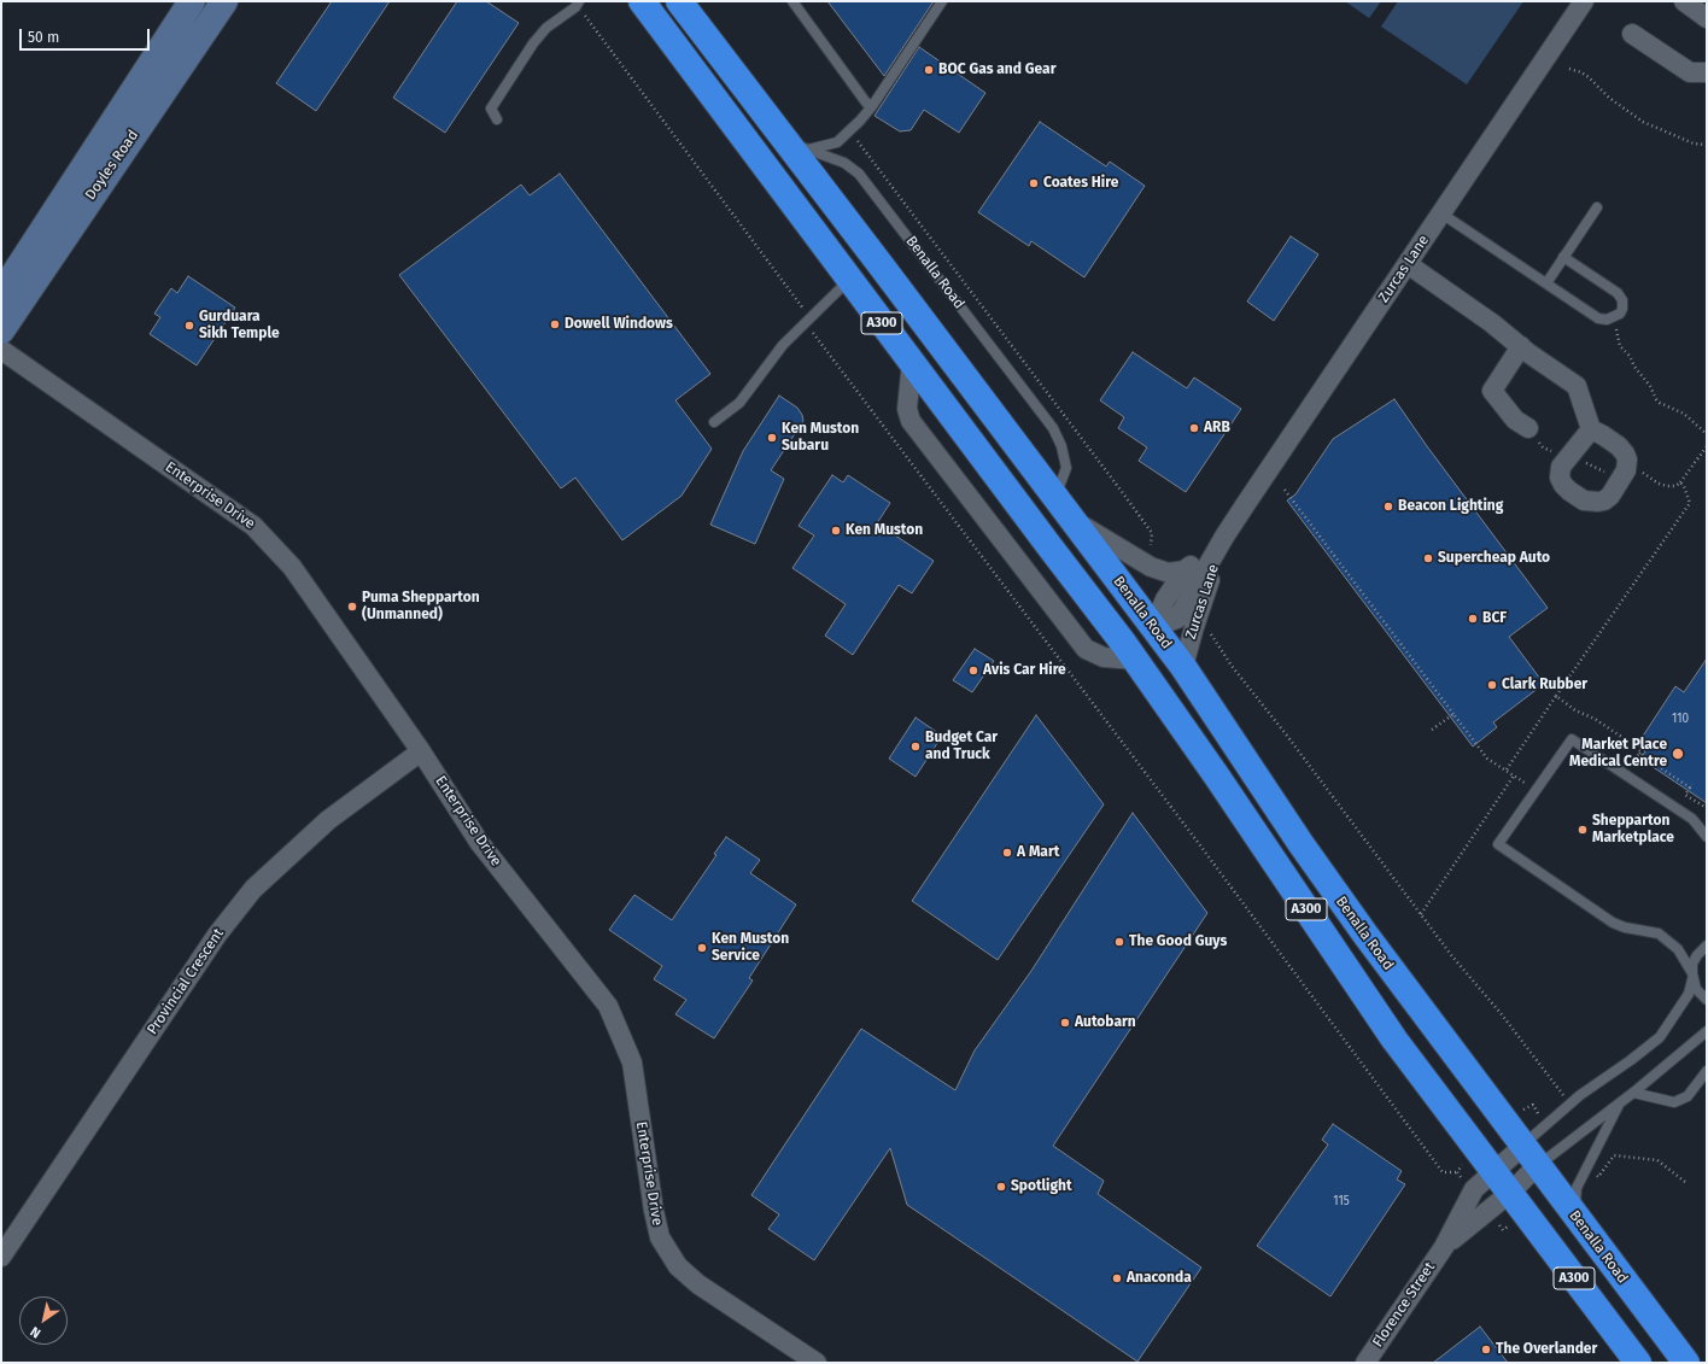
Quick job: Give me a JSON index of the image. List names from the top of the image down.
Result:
{
  "streets": {
    "highway": ["Benalla Road", "A300"],
    "main road": ["Doyles Road"],
    "street": [
      "Zurcas Lane",
      "Enterprise Drive",
      "Provincial Crescent",
      "Florence Street"
    ]
  },
  "crossings": [
    ["Zurcas Lane", "Benalla Road"],
    ["Benalla Road", "Florence Street"],
    ["A300", "Florence Street"],
    ["Enterprise Drive", "Provincial Crescent"]
  ],
  "places": [
    "BOC Gas and Gear",
    "Coates Hire",
    "Dowell Windows",
    "Gurduara Sikh Temple",
    "ARB",
    "Ken Muston Subaru",
    "Beacon Lighting",
    "Ken Muston",
    "Supercheap Auto",
    "Puma Shepparton (Unmanned)",
    "BCF",
    "Avis Car Hire",
    "Clark Rubber",
    "Budget Car and Truck",
    "Market Place Medical Centre",
    "Shepparton Marketplace",
    "A Mart",
    "The Good Guys",
    "Ken Muston Service",
    "Autobarn",
    "Spotlight",
    "Anaconda",
    "The Overlander"
  ],
  "house_numbers": ["110", "115"],
  "scale_bar": "50 m",
  "north": "bottom left"
}
